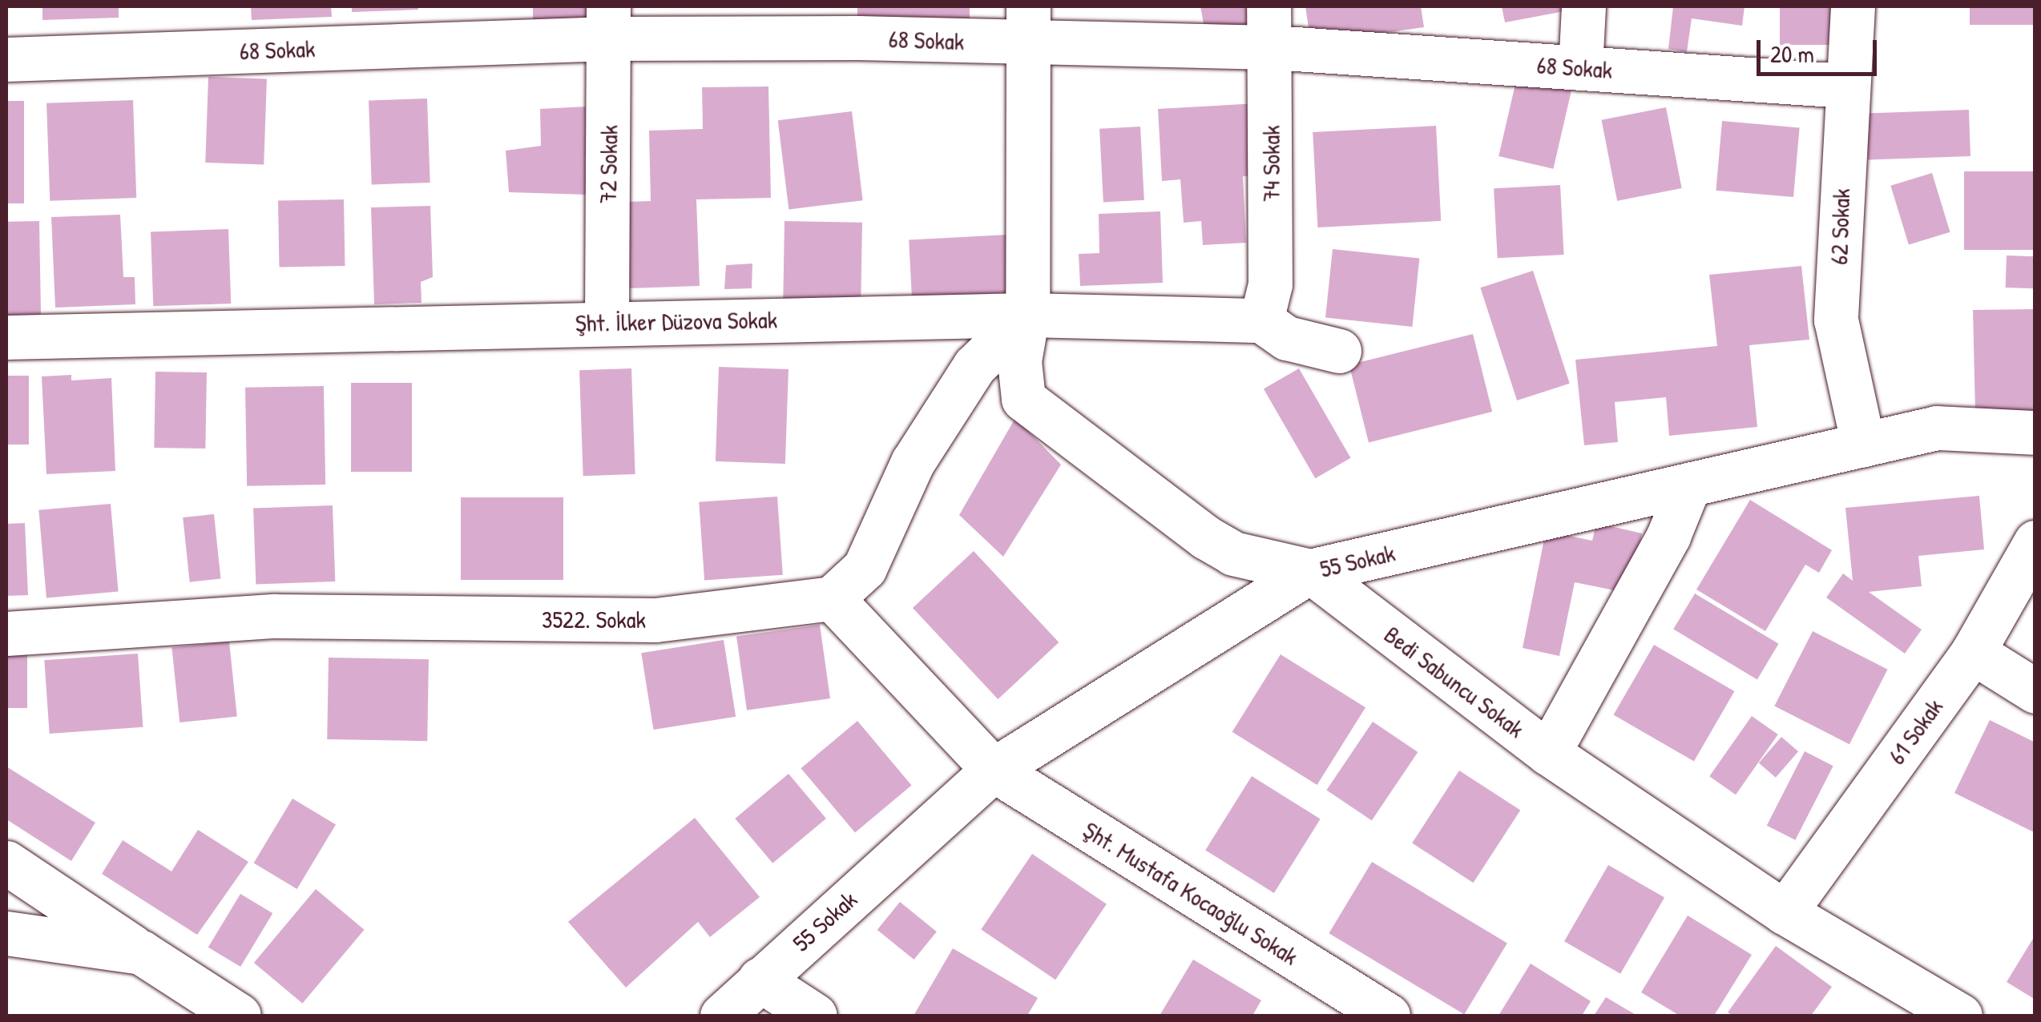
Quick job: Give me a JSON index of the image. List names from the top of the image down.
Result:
{
  "streets": {
    "street": [
      "68 Sokak",
      "74 Sokak",
      "72 Sokak",
      "62 Sokak",
      "Şht. İlker Düzova Sokak",
      "55 Sokak",
      "3522. Sokak",
      "Bedi Sabuncu Sokak",
      "61 Sokak",
      "Şht. Mustafa Kocaoğlu Sokak"
    ]
  },
  "crossings": [
    ["68 Sokak", "74 Sokak"],
    ["68 Sokak", "72 Sokak"],
    ["68 Sokak", "62 Sokak"],
    ["74 Sokak", "Şht. İlker Düzova Sokak"],
    ["72 Sokak", "Şht. İlker Düzova Sokak"],
    ["62 Sokak", "55 Sokak"],
    ["Şht. İlker Düzova Sokak", "Bedi Sabuncu Sokak"],
    ["55 Sokak", "Bedi Sabuncu Sokak"],
    ["55 Sokak", "Şht. Mustafa Kocaoğlu Sokak"],
    ["3522. Sokak", "Şht. Mustafa Kocaoğlu Sokak"],
    ["Bedi Sabuncu Sokak", "61 Sokak"]
  ],
  "scale_bar": "20 m"
}
